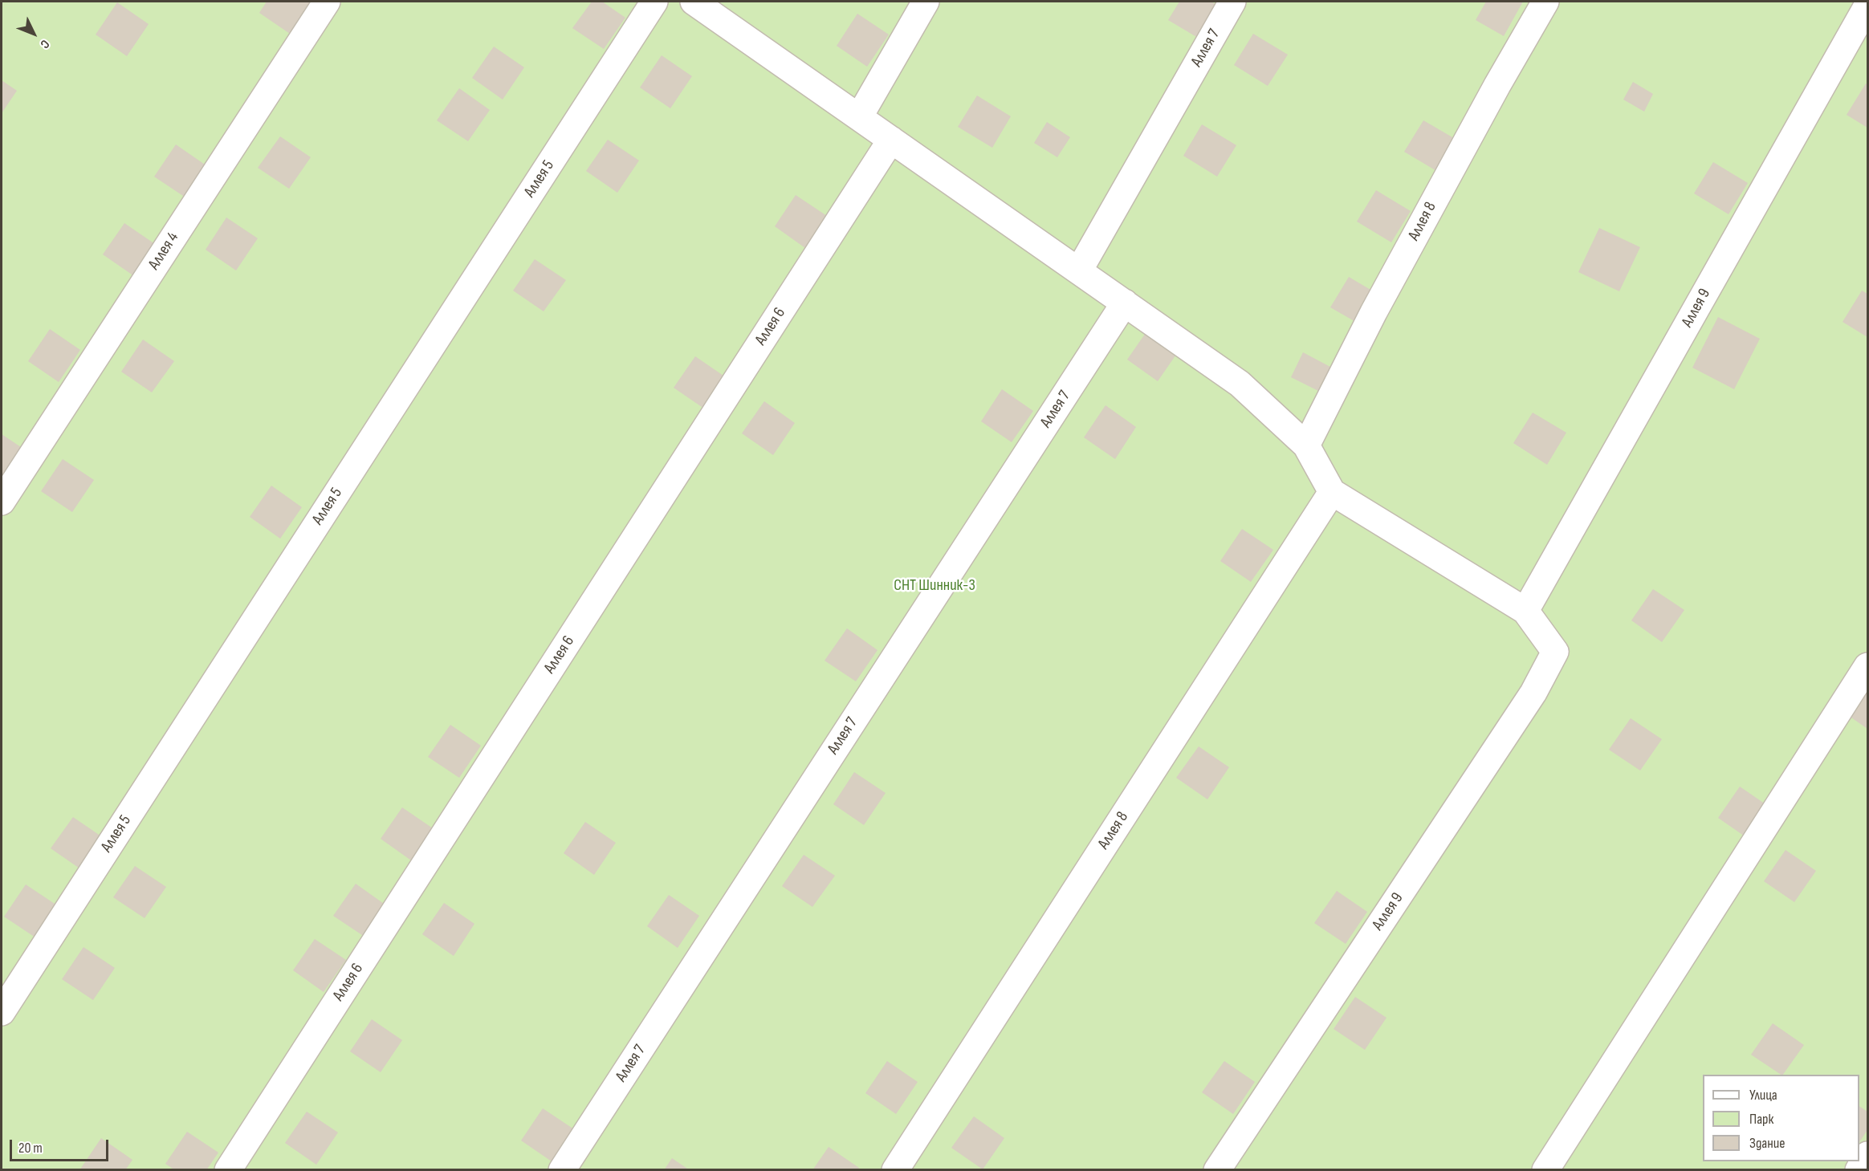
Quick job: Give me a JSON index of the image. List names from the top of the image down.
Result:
{
  "streets": {
    "lane": [
      "Аллея 7",
      "Аллея 5",
      "Аллея 8",
      "Аллея 4",
      "Аллея 9",
      "Аллея 6"
    ]
  },
  "parks": ["СНТ Шинник-3"],
  "legend": ["Улица", "Парк", "Здание"],
  "scale_bar": "20 m",
  "north": "bottom right"
}
